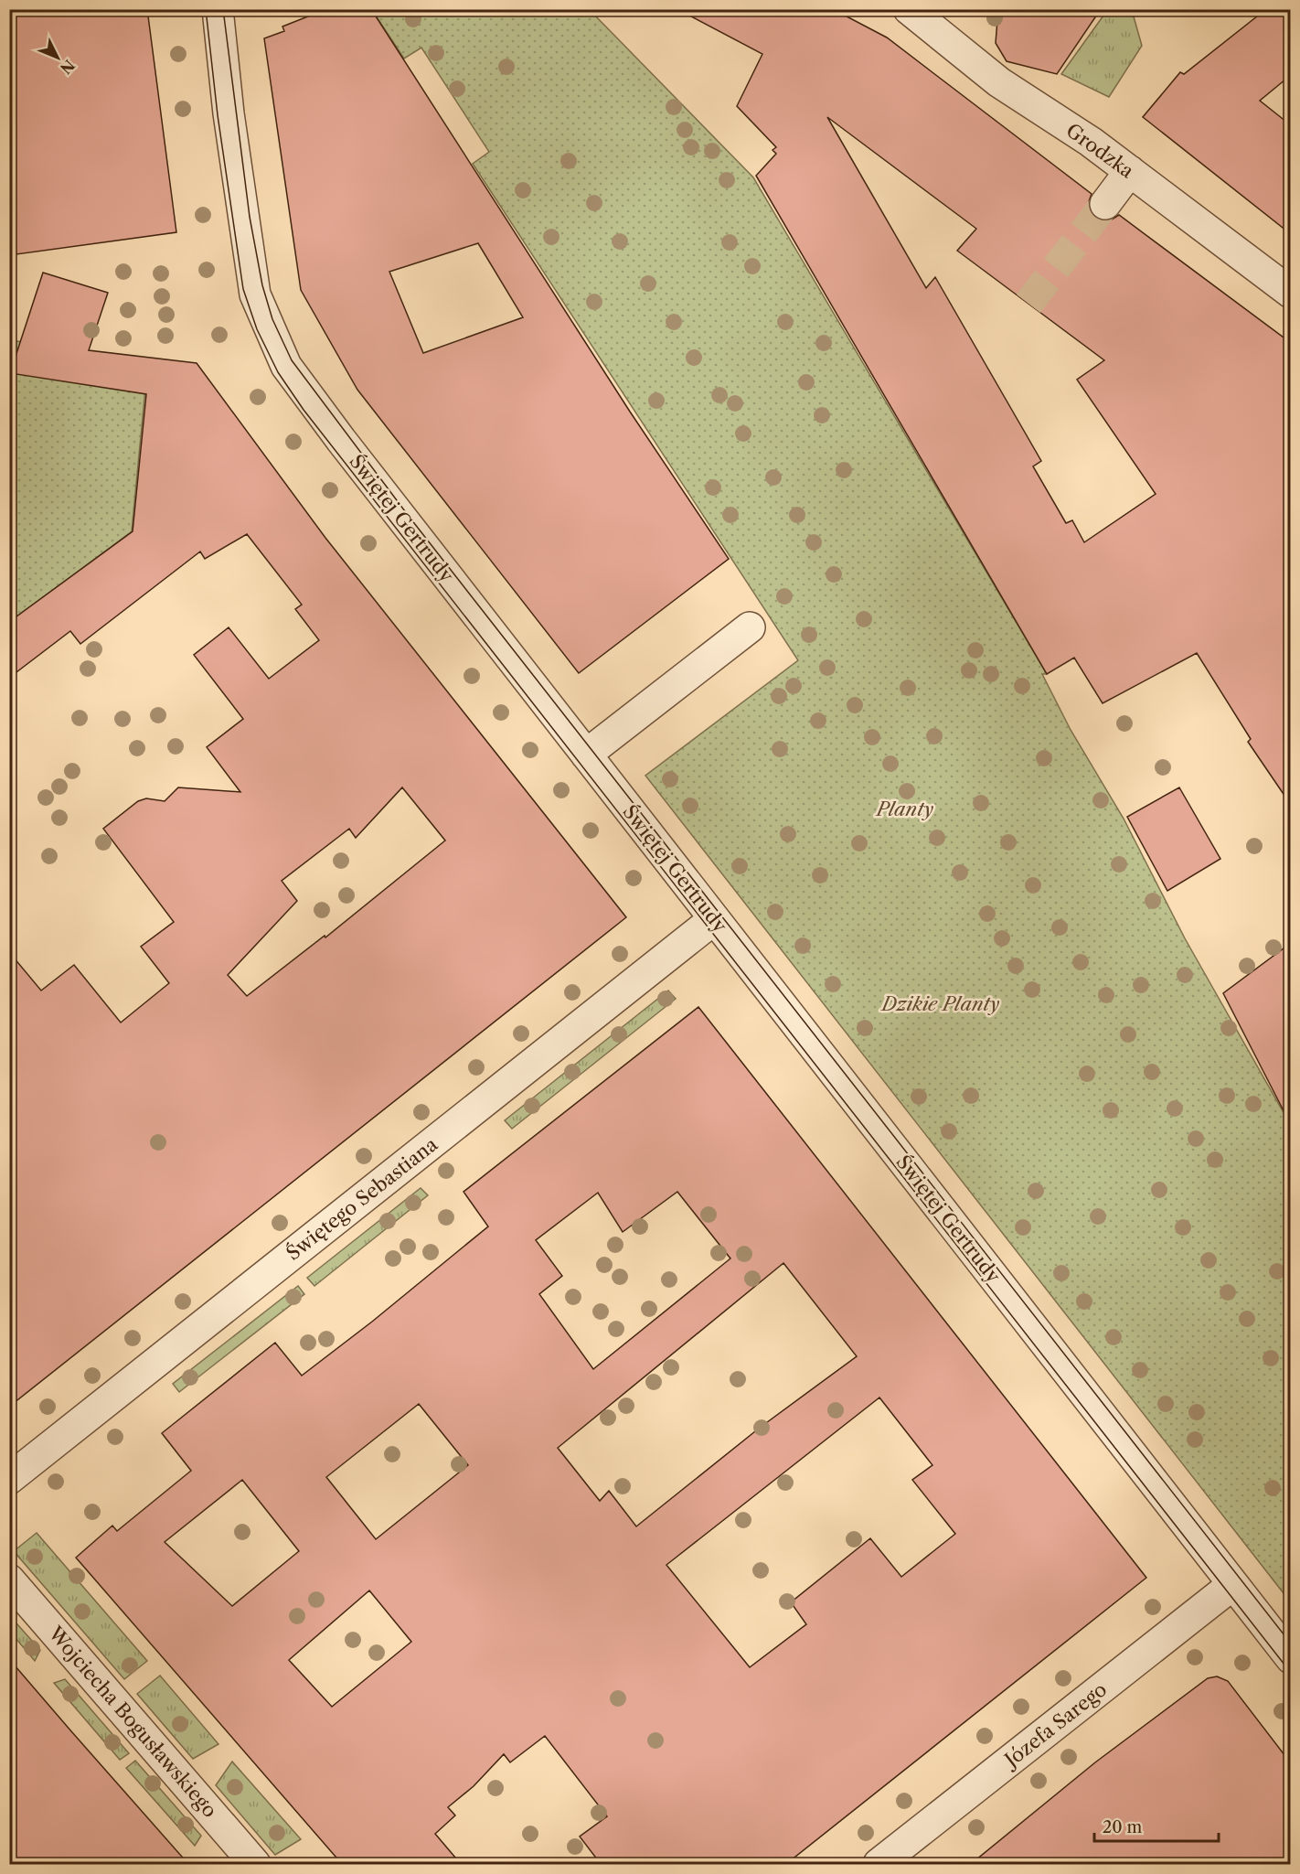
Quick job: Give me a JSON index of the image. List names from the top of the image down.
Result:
{
  "streets": {
    "street": [
      "Grodzka",
      "Świętej Gertrudy",
      "Świętego Sebastiana",
      "Wojciecha Bogusławskiego",
      "Józefa Sarego"
    ]
  },
  "crossings": [
    ["Świętej Gertrudy", "Świętego Sebastiana"],
    ["Świętej Gertrudy", "Józefa Sarego"]
  ],
  "parks": ["Planty", "Dzikie Planty"],
  "scale_bar": "20 m",
  "north": "bottom right"
}
